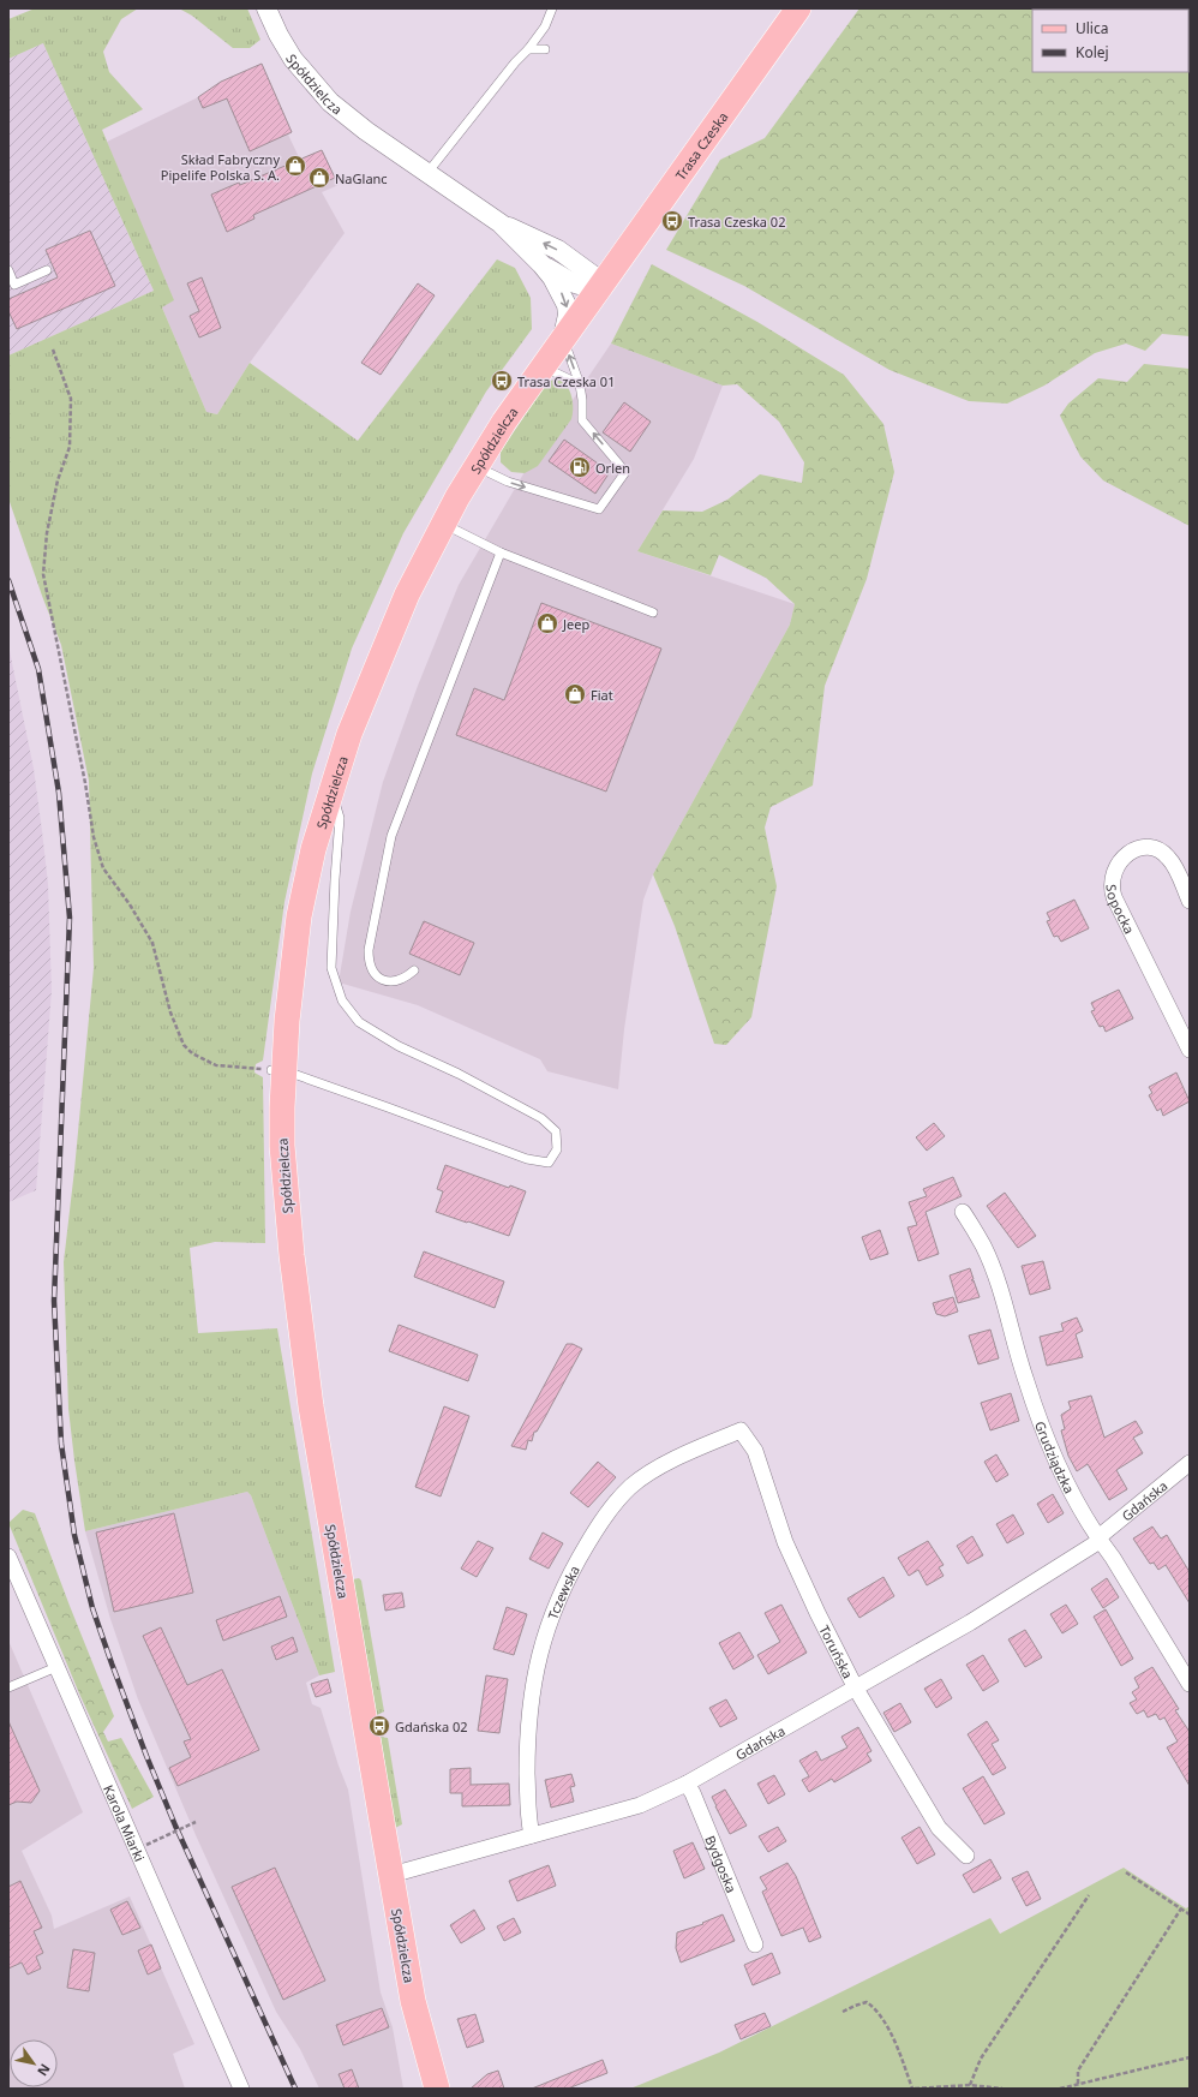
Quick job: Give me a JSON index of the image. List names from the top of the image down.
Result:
{
  "streets": {
    "main road": ["Spółdzielcza", "Trasa Czeska"],
    "street": [
      "Sopocka",
      "Grudziądzka",
      "Gdańska",
      "Tczewska",
      "Toruńska",
      "Karola Miarki",
      "Bydgoska"
    ]
  },
  "crossings": [
    ["Spółdzielcza", "Trasa Czeska"],
    ["Spółdzielcza", "Gdańska"],
    ["Grudziądzka", "Gdańska"],
    ["Gdańska", "Tczewska"],
    ["Gdańska", "Toruńska"],
    ["Gdańska", "Bydgoska"],
    ["Tczewska", "Toruńska"]
  ],
  "places": {
    "shop": [
      "Skład Fabryczny Pipelife Polska S. A.",
      "NaGlanc",
      "Jeep",
      "Fiat"
    ],
    "bus stop": ["Trasa Czeska 02", "Trasa Czeska 01", "Gdańska 02"],
    "fuel station": ["Orlen"]
  },
  "legend": ["Ulica", "Kolej"],
  "north": "bottom right"
}
